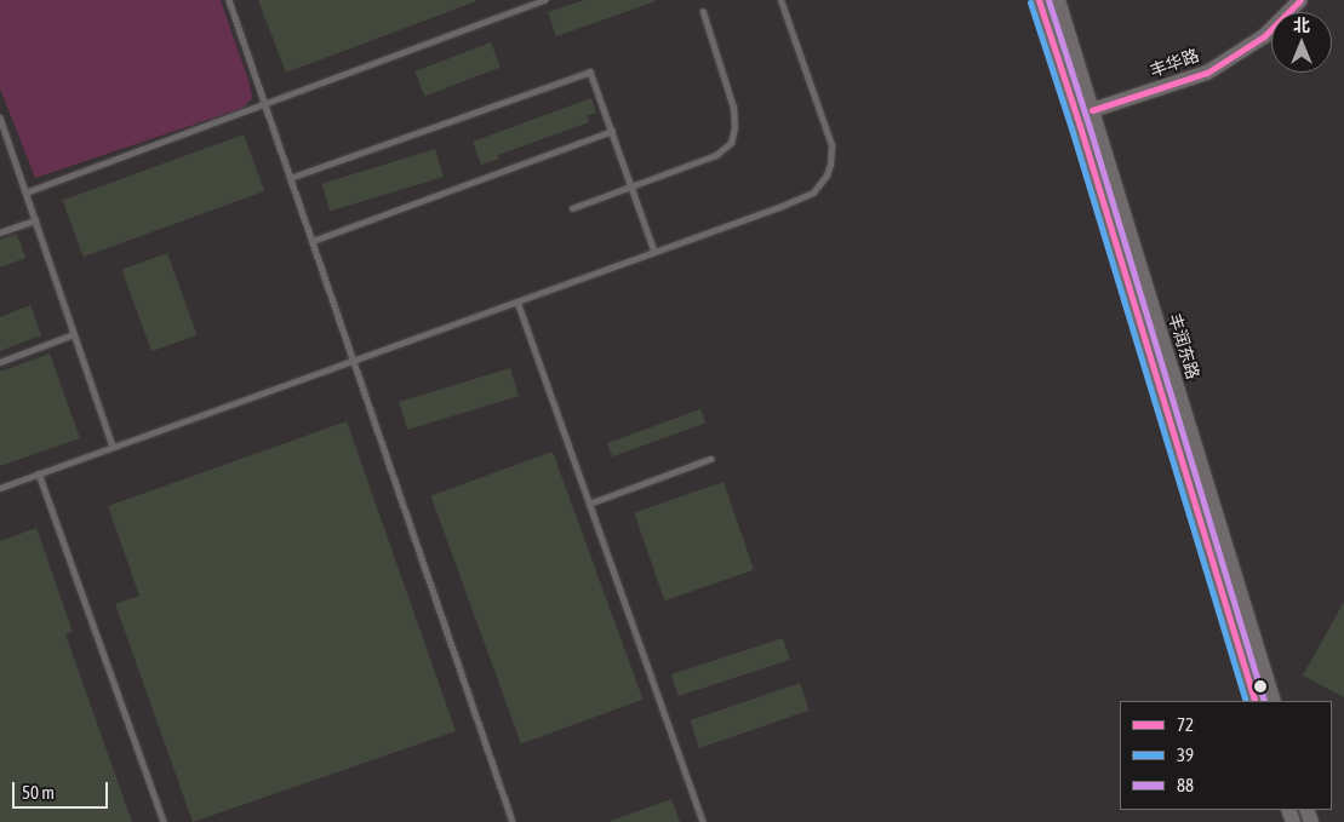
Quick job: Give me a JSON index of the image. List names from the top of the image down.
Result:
{
  "streets": {
    "street": ["丰华路", "丰润东路"]
  },
  "crossings": [
    ["丰华路", "丰润东路"]
  ],
  "lines": ["transit line 72", "transit line 88", "transit line 39"],
  "legend": ["72", "39", "88"],
  "scale_bar": "50 m",
  "north": "top"
}
